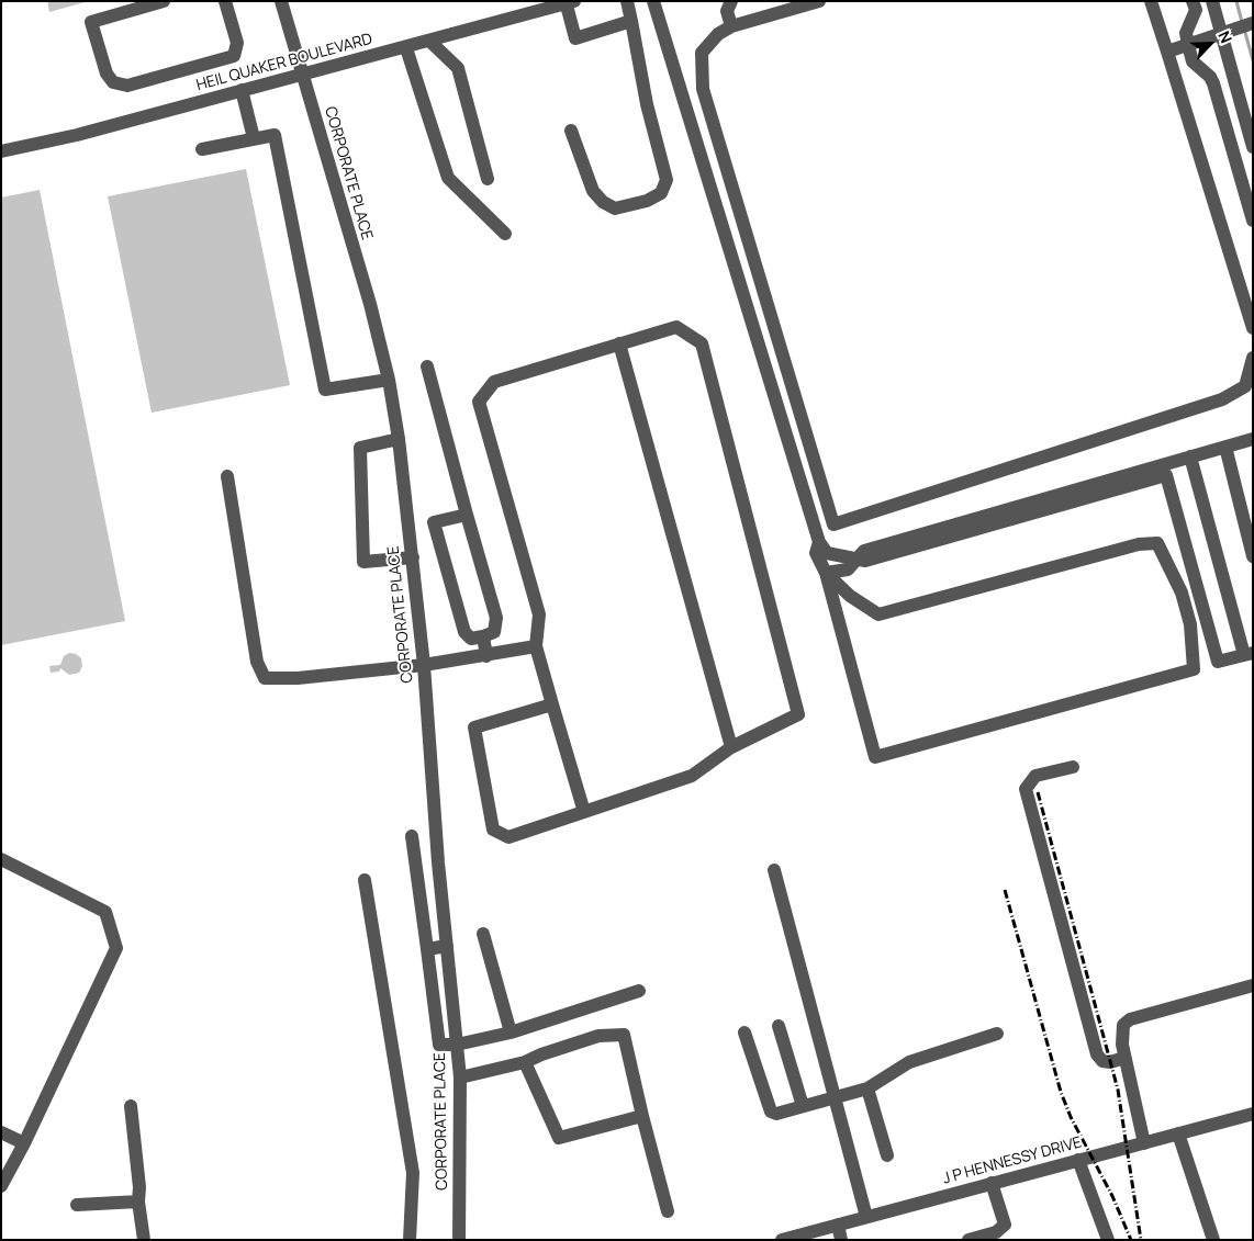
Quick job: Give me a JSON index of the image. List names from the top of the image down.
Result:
{
  "streets": {
    "street": ["HEIL QUAKER BOULEVARD", "CORPORATE PLACE", "J P HENNESSY DRIVE"]
  },
  "crossings": [
    ["HEIL QUAKER BOULEVARD", "CORPORATE PLACE"]
  ],
  "north": "top right"
}
